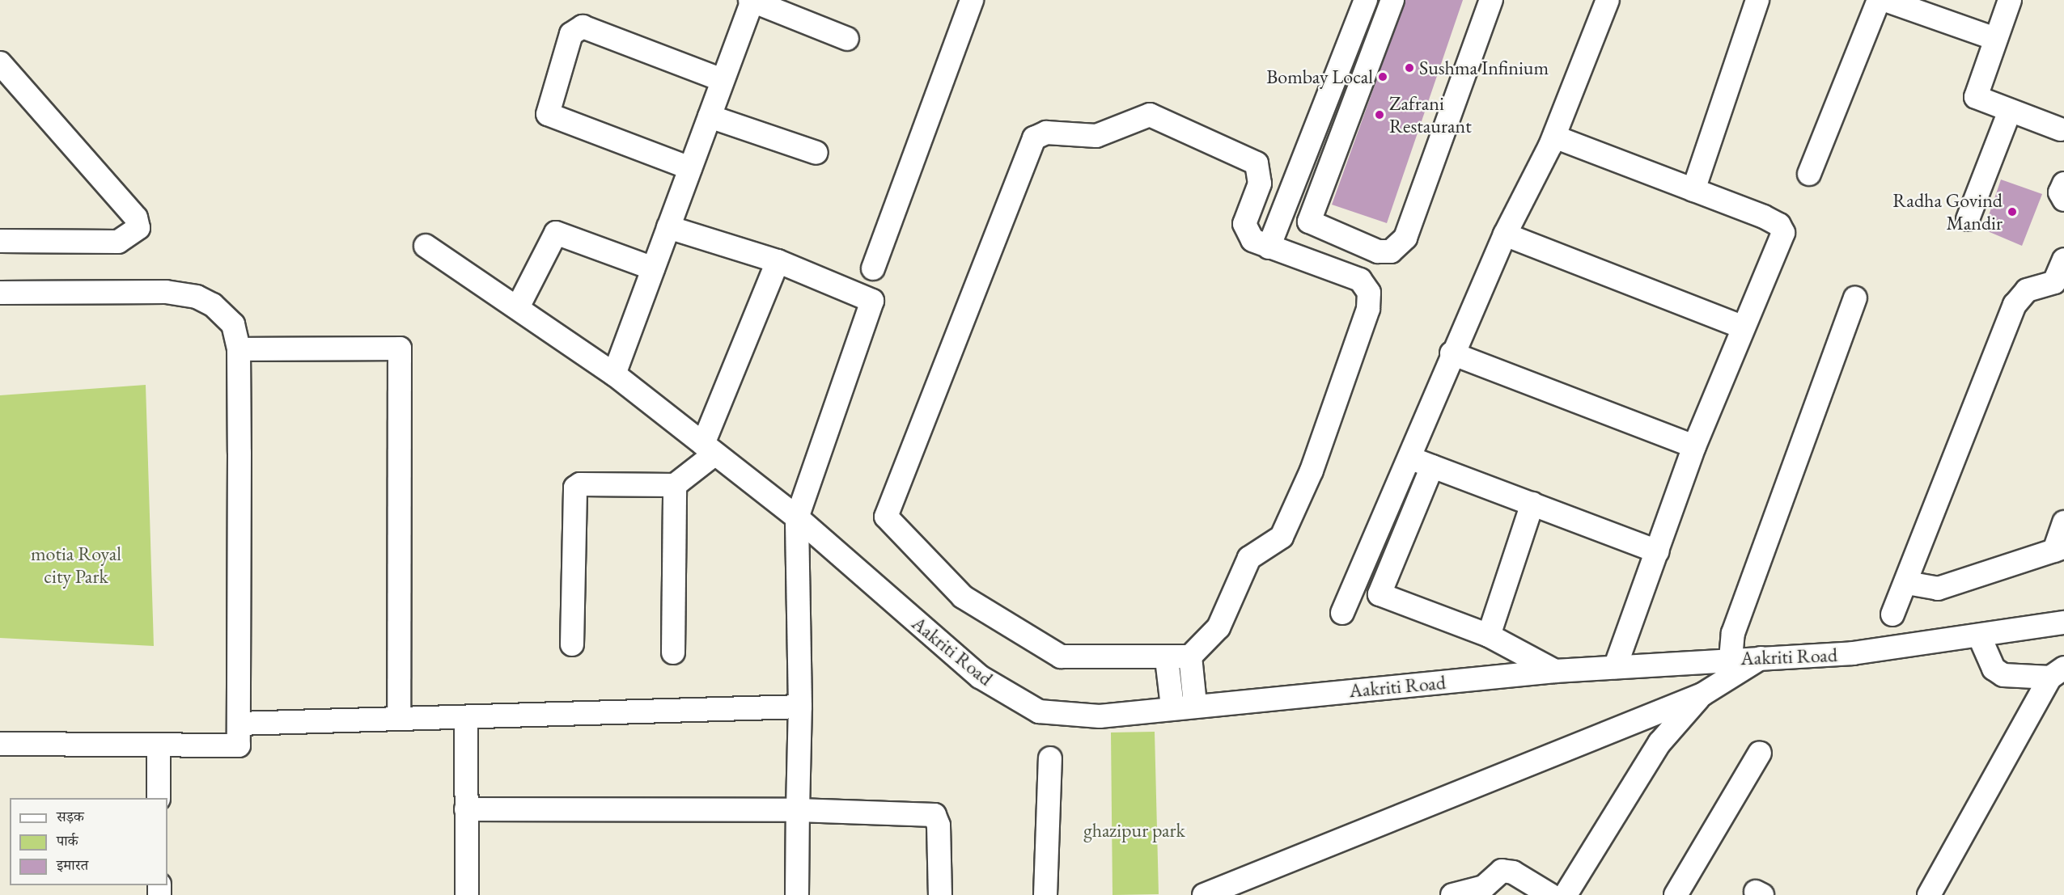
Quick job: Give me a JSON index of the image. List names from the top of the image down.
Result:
{
  "streets": {
    "street": ["Aakriti Road"]
  },
  "parks": ["motia Royal city Park", "ghazipur park"],
  "places": [
    "Sushma Infinium",
    "Bombay Local",
    "Zafrani Restaurant",
    "Radha Govind Mandir"
  ],
  "legend": ["सड़क", "पार्क", "इमारत"]
}
